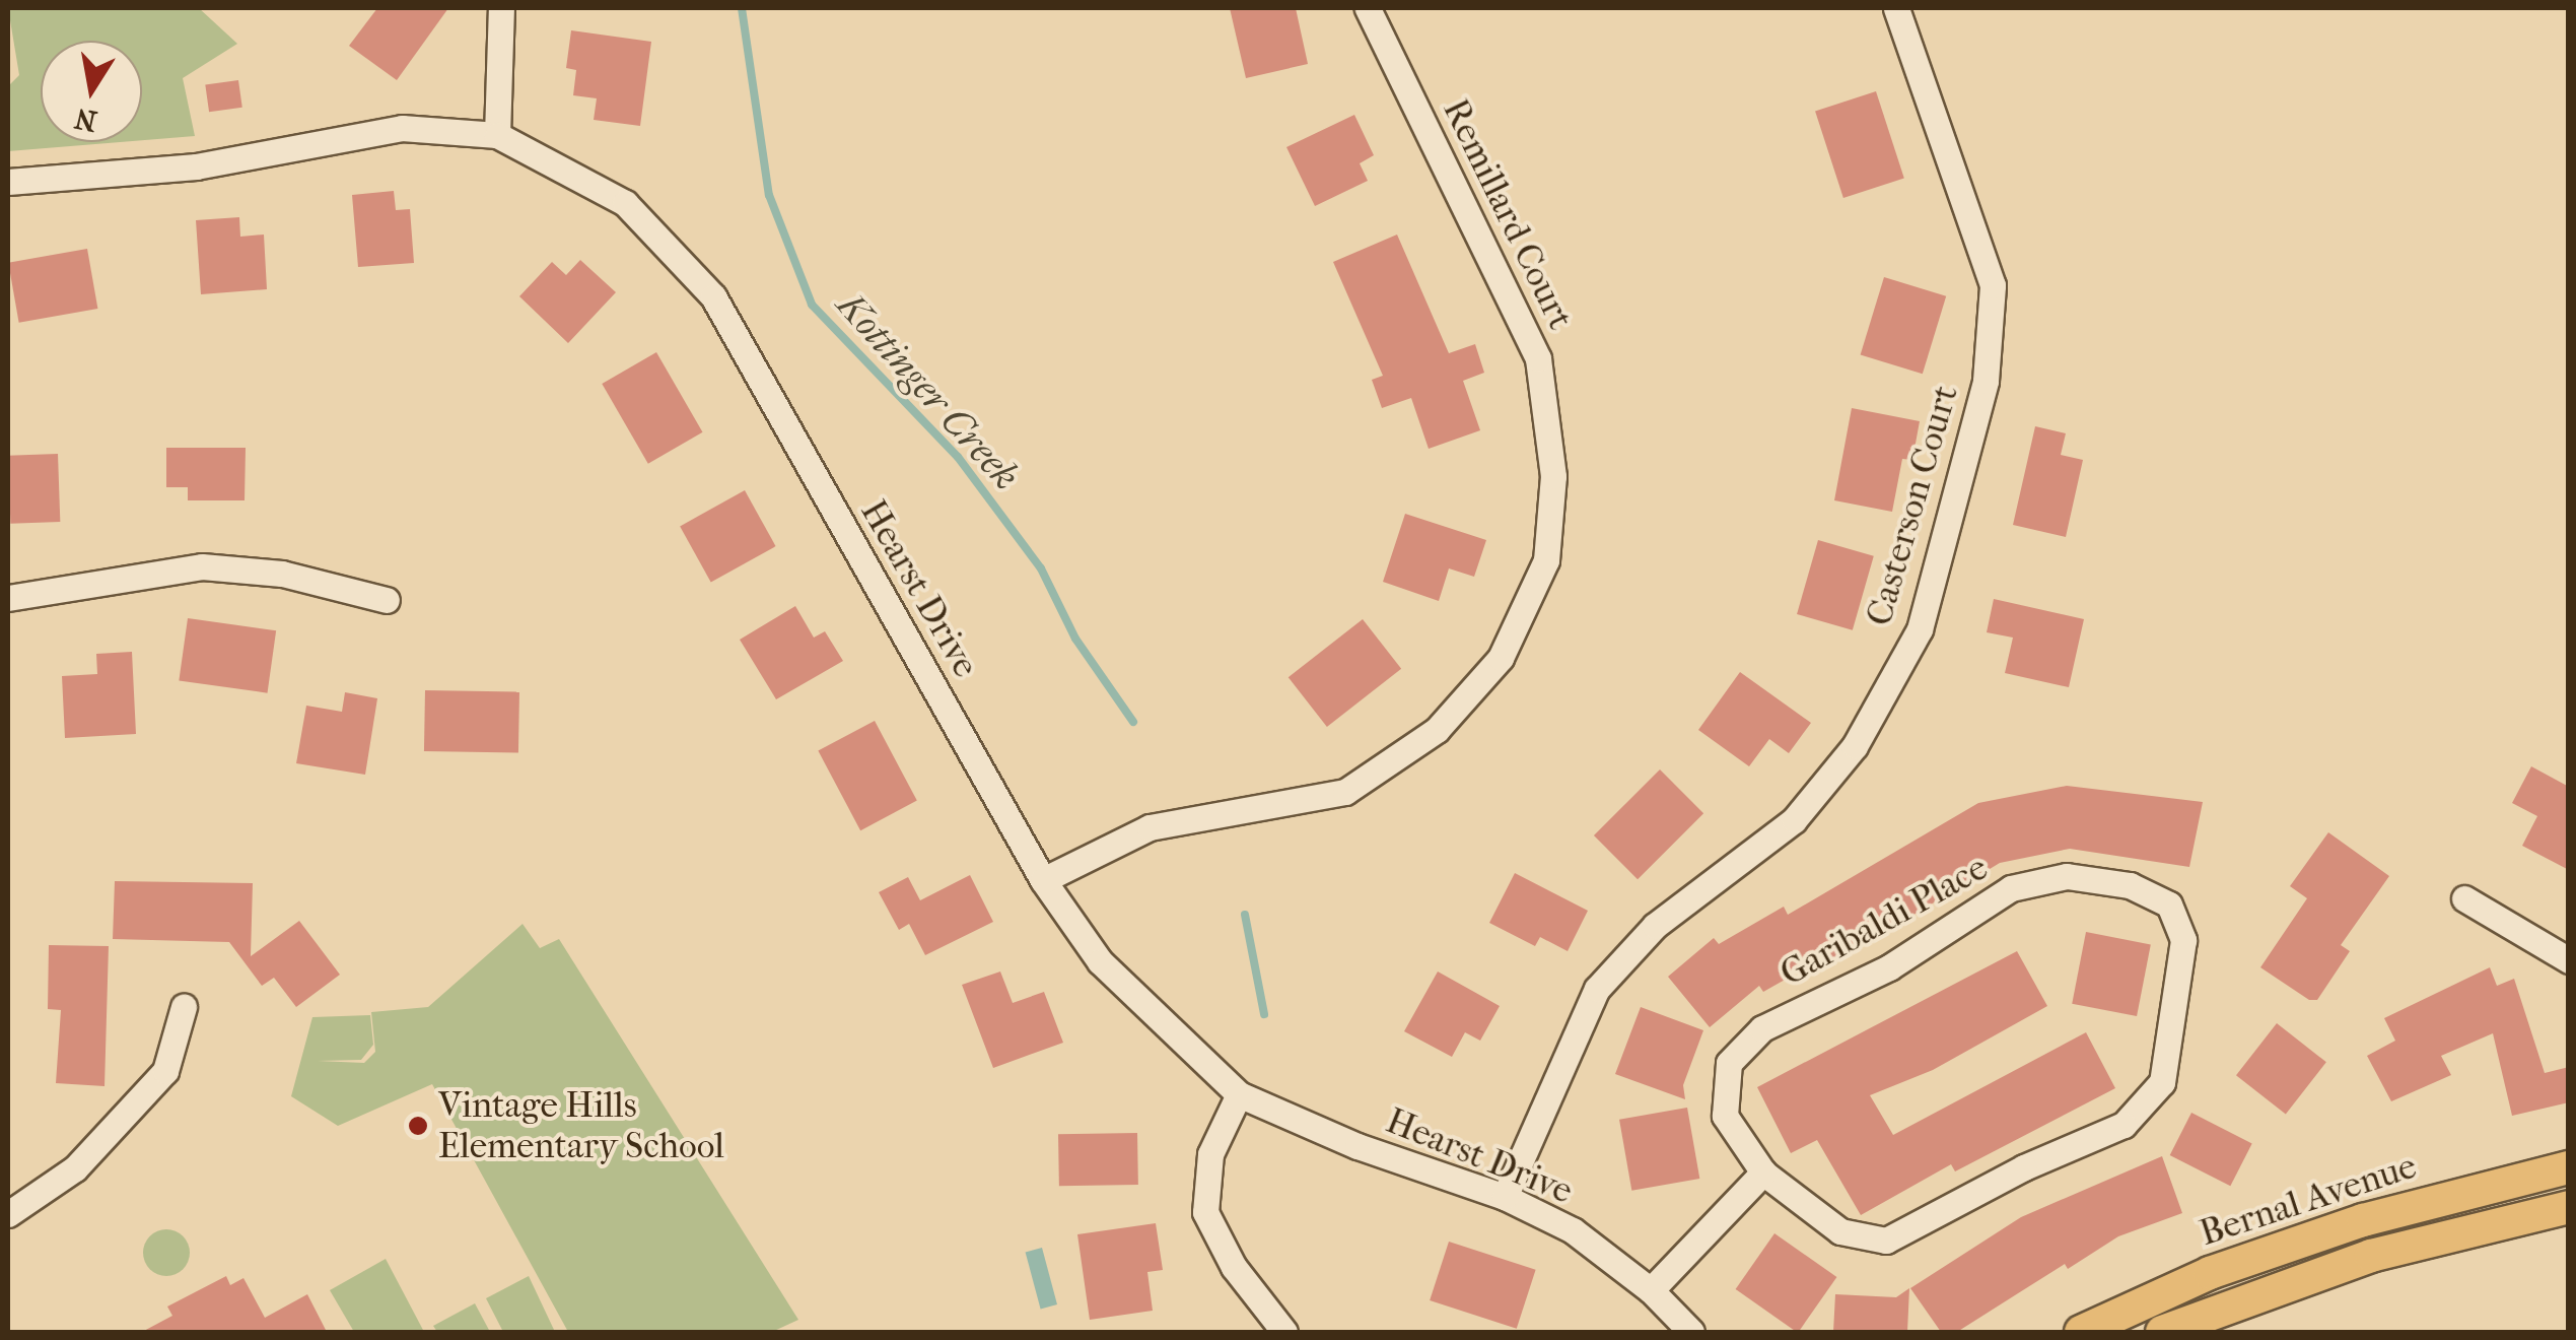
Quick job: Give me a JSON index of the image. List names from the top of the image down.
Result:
{
  "streets": {
    "main road": ["Bernal Avenue"],
    "street": [
      "Remillard Court",
      "Casterson Court",
      "Hearst Drive",
      "Garibaldi Place"
    ]
  },
  "crossings": [
    ["Remillard Court", "Hearst Drive"],
    ["Casterson Court", "Hearst Drive"]
  ],
  "water": ["Kottinger Creek"],
  "places": ["Vintage Hills Elementary School"],
  "north": "bottom"
}
